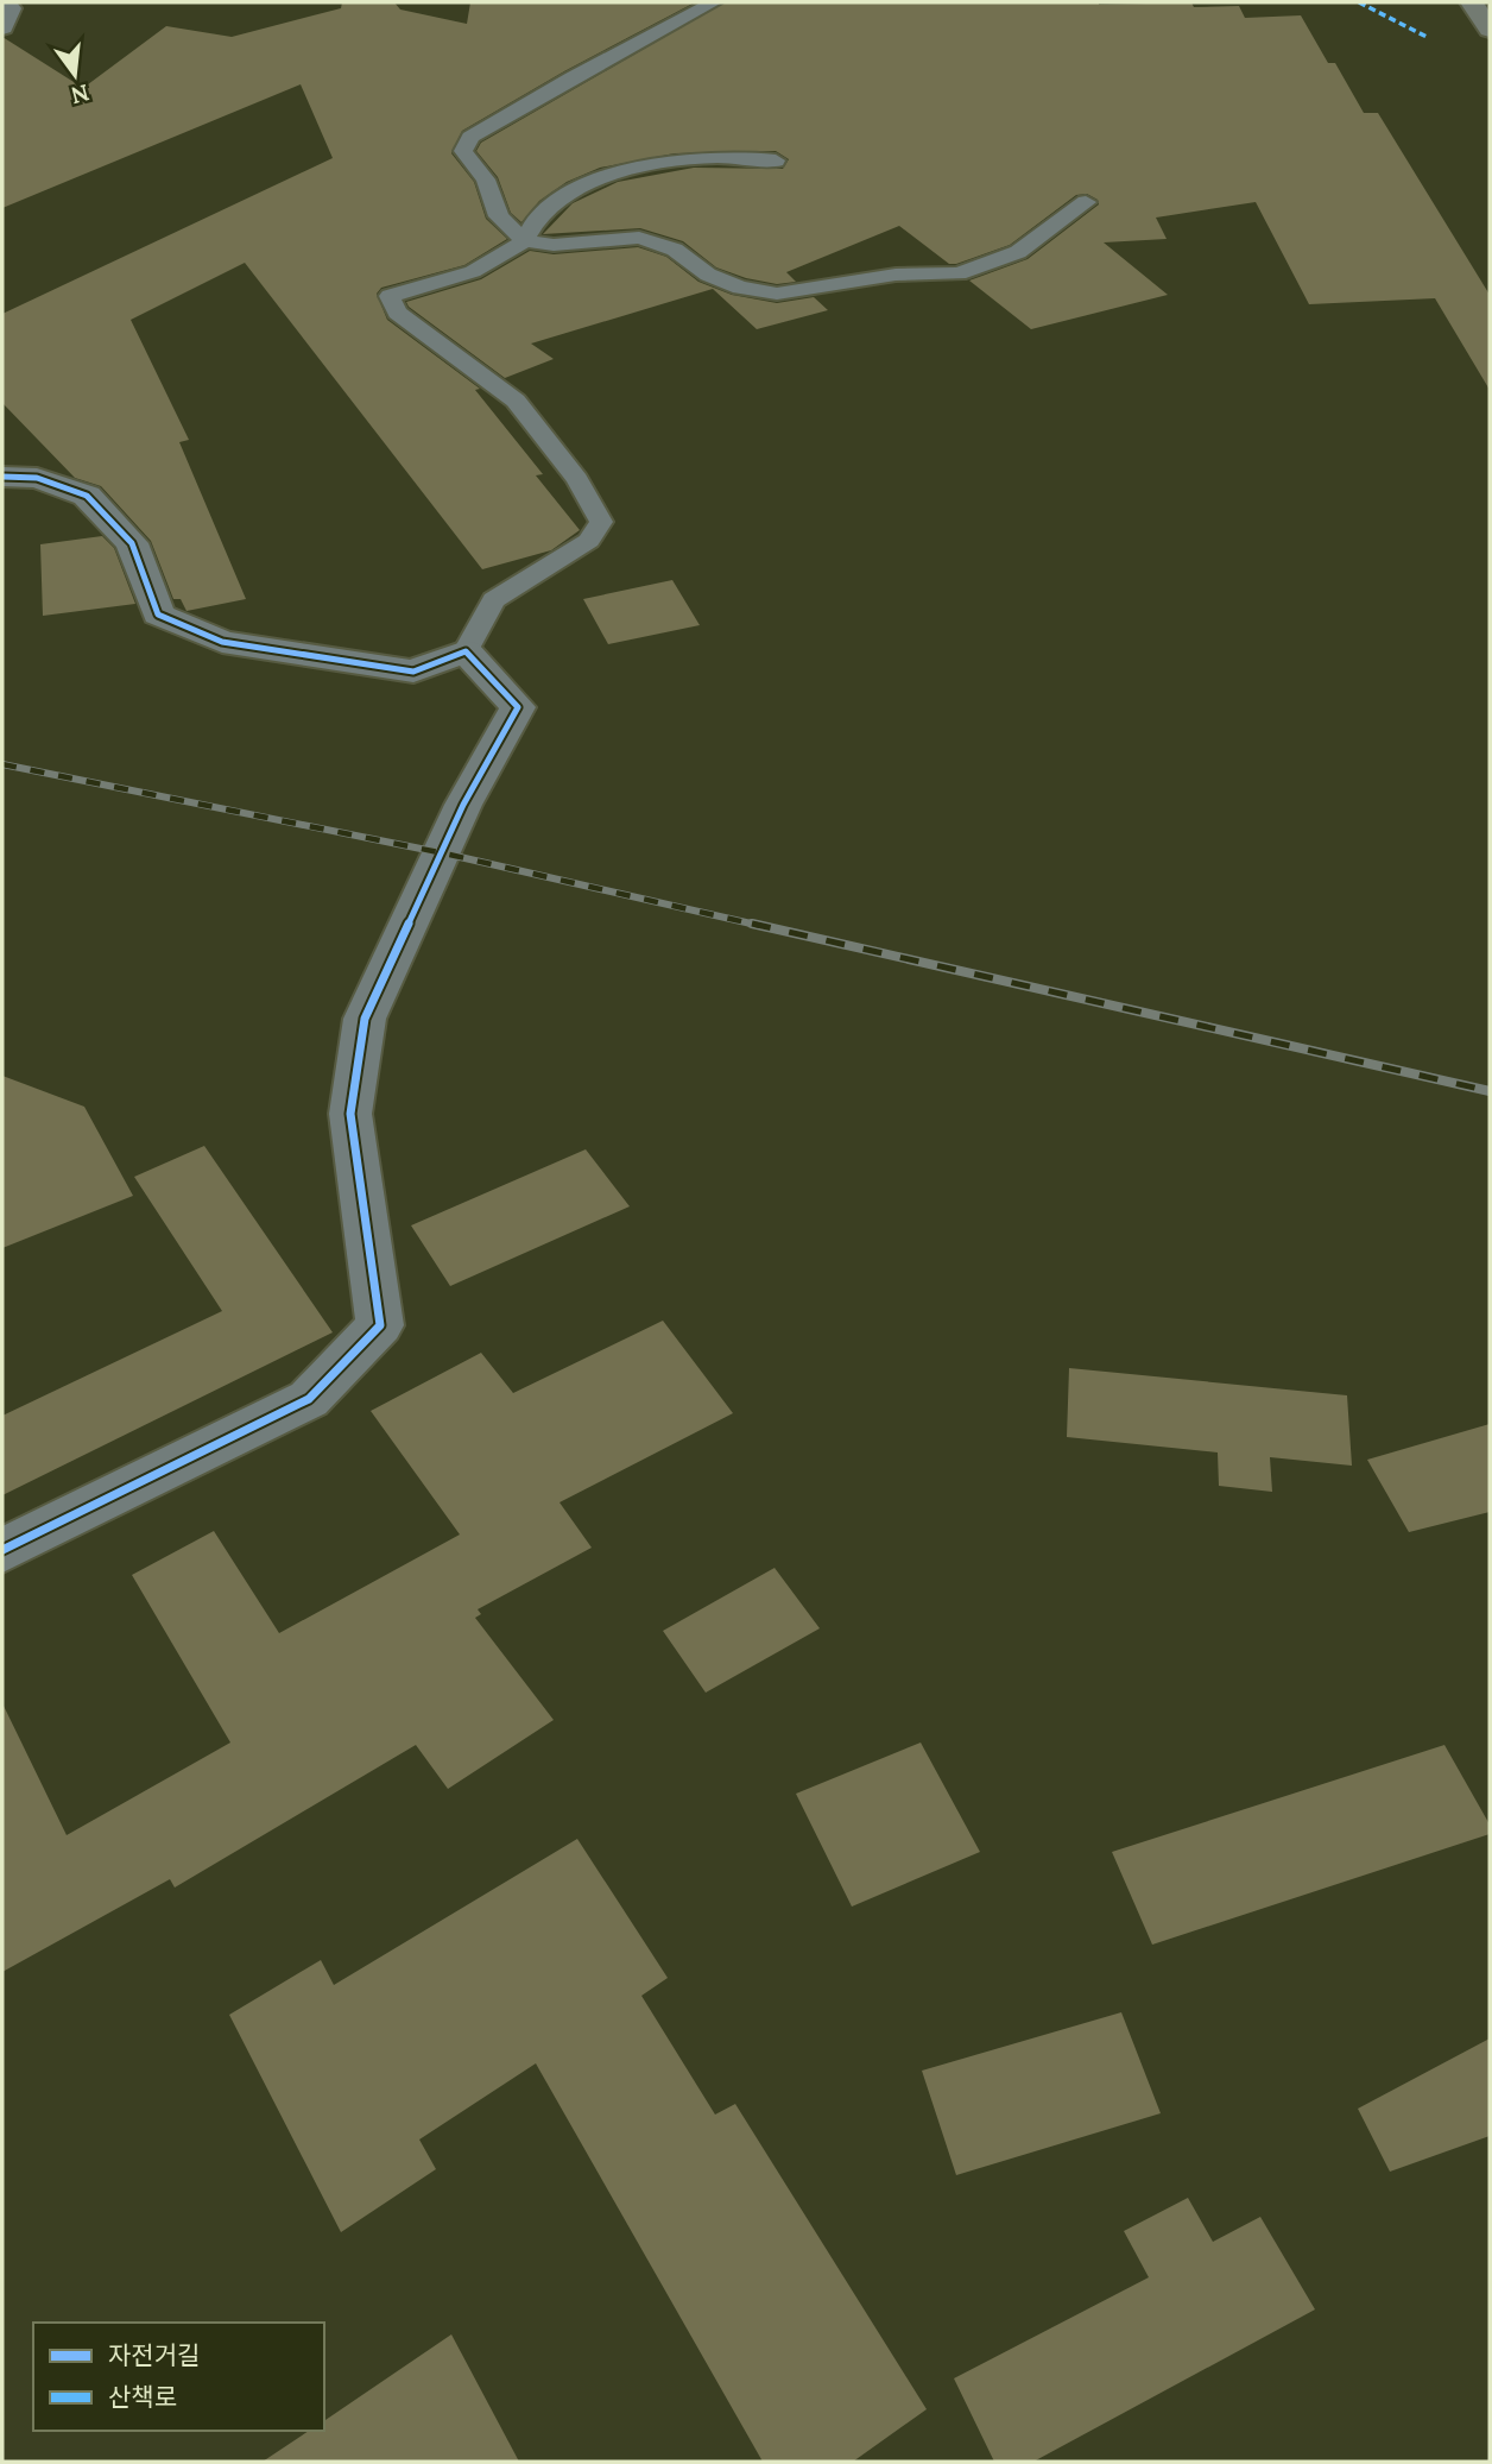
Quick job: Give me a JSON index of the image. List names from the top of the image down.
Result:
{
  "legend": ["자전거길", "산책로"],
  "north": "bottom"
}
